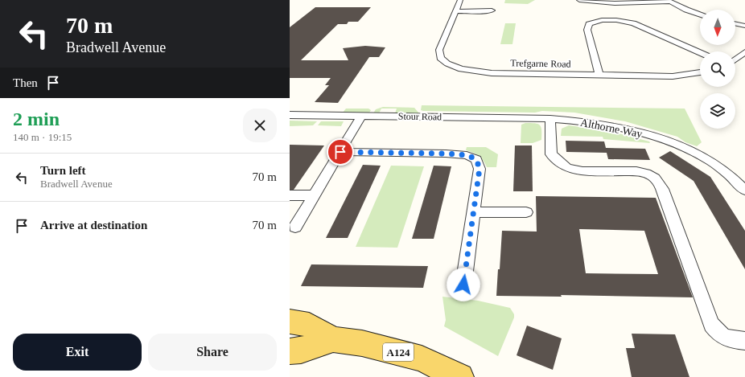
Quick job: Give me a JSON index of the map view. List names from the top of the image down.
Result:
{
  "streets": {
    "main road": ["A124"],
    "street": ["Trefgarne Road", "Stour Road", "Althorne Way"]
  },
  "crossings": [
    ["Stour Road", "Althorne Way"]
  ],
  "north": "bottom",
  "page": {
    "turn": ["70 m", "Bradwell Avenue"],
    "then": "Then",
    "heading": ["2 min", "140 m · 19:15"],
    "list": [
      {
        "name": "Turn left",
        "note": "Bradwell Avenue",
        "value": "70 m"
      },
      {
        "name": "Arrive at destination",
        "value": "70 m"
      }
    ],
    "buttons": ["Exit", "Share"]
  }
}
